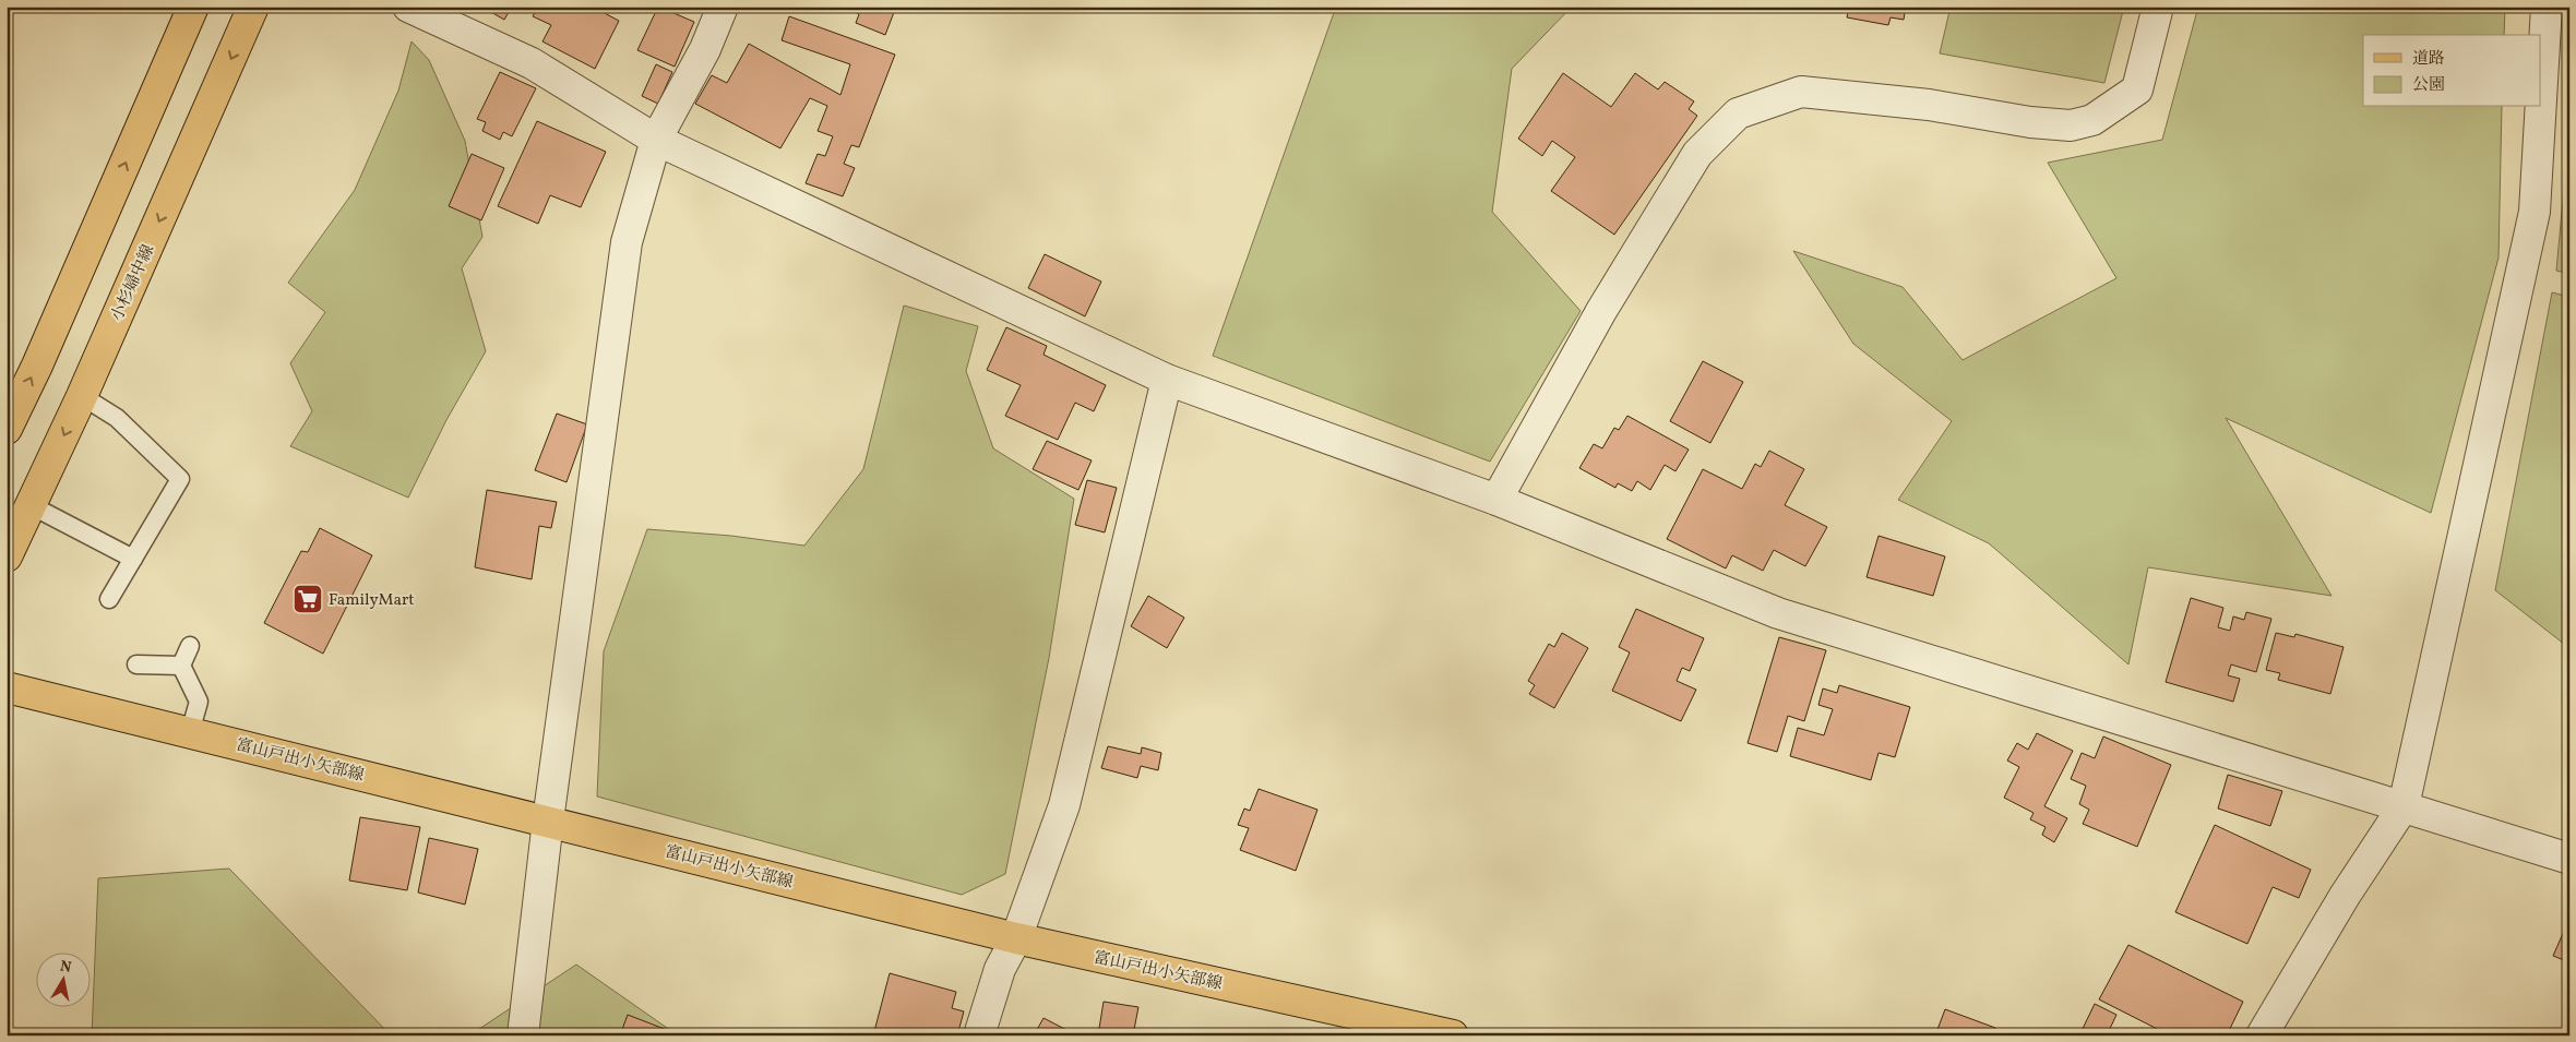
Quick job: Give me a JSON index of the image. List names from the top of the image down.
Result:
{
  "streets": {
    "main road": ["小杉婦中線", "富山戸出小矢部線"]
  },
  "places": {
    "supermarket": ["FamilyMart"]
  },
  "legend": ["道路", "公園"],
  "north": "top"
}
